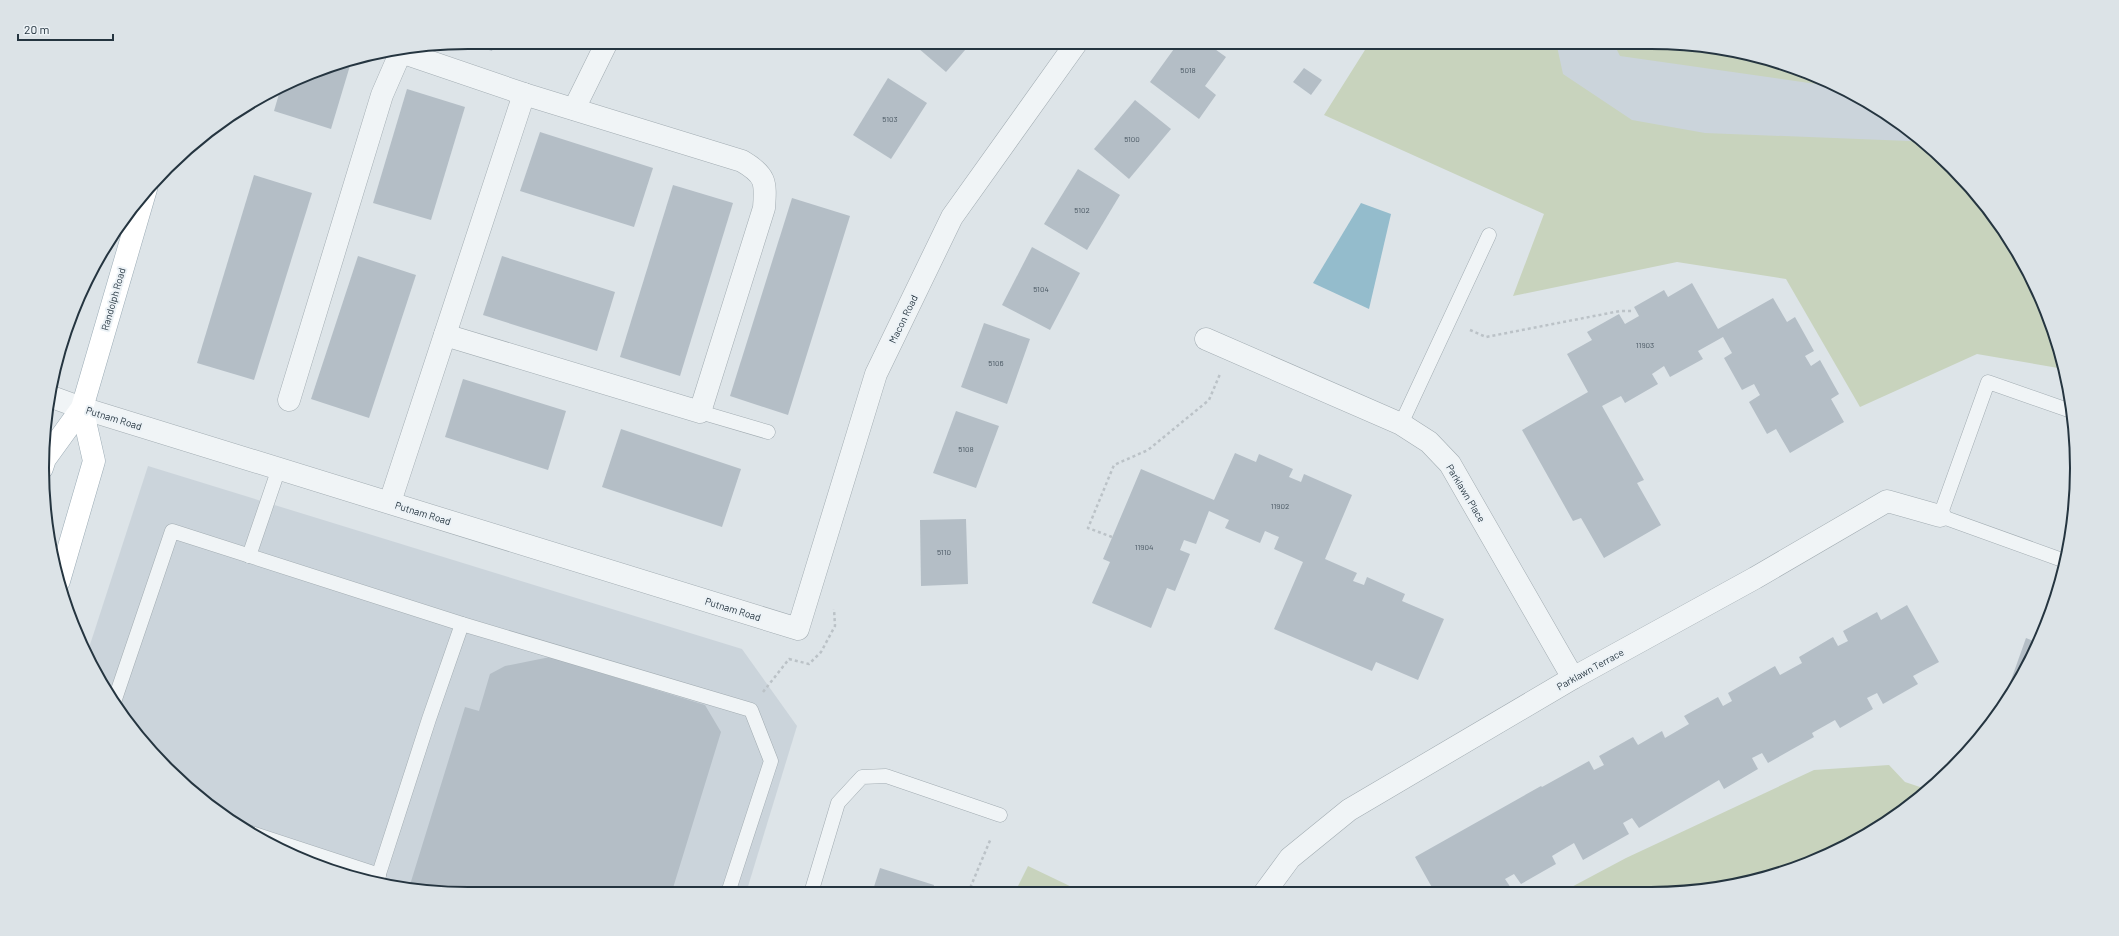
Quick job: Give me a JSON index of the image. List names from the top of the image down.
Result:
{
  "streets": {
    "main road": ["Randolph Road"],
    "street": [
      "Macon Road",
      "Putnam Road",
      "Parklawn Place",
      "Parklawn Terrace"
    ]
  },
  "crossings": [
    ["Randolph Road", "Putnam Road"],
    ["Macon Road", "Putnam Road"],
    ["Parklawn Place", "Parklawn Terrace"]
  ],
  "house_numbers": [
    "5018",
    "5103",
    "5100",
    "5102",
    "5104",
    "11903",
    "5106",
    "5108",
    "11902",
    "11904",
    "5110"
  ],
  "scale_bar": "20 m"
}
